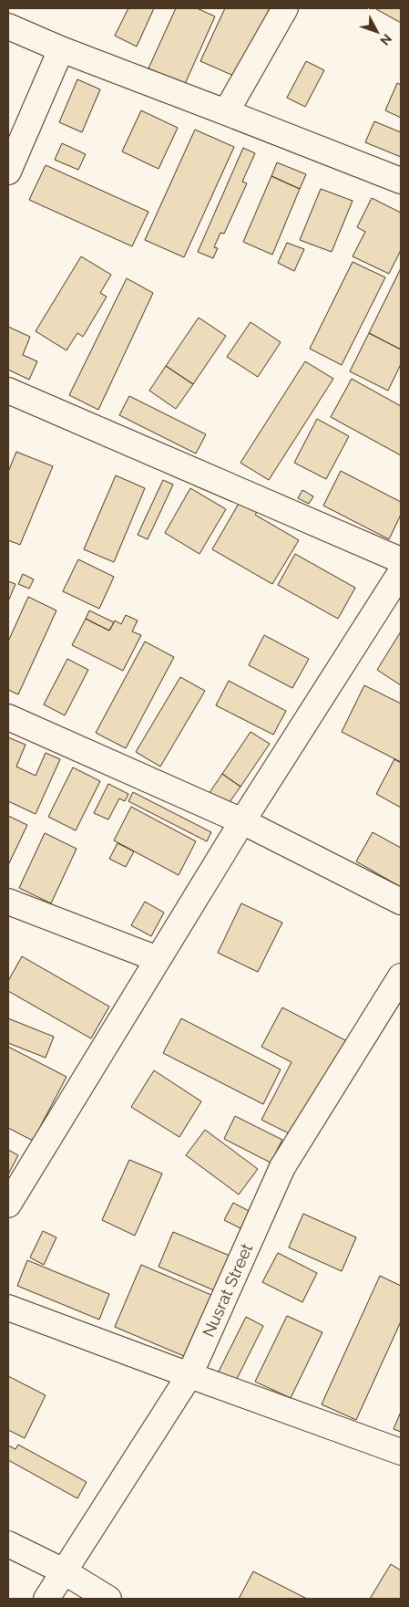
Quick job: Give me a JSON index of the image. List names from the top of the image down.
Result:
{
  "streets": {
    "street": ["Nusrat Street"]
  },
  "north": "bottom right"
}
